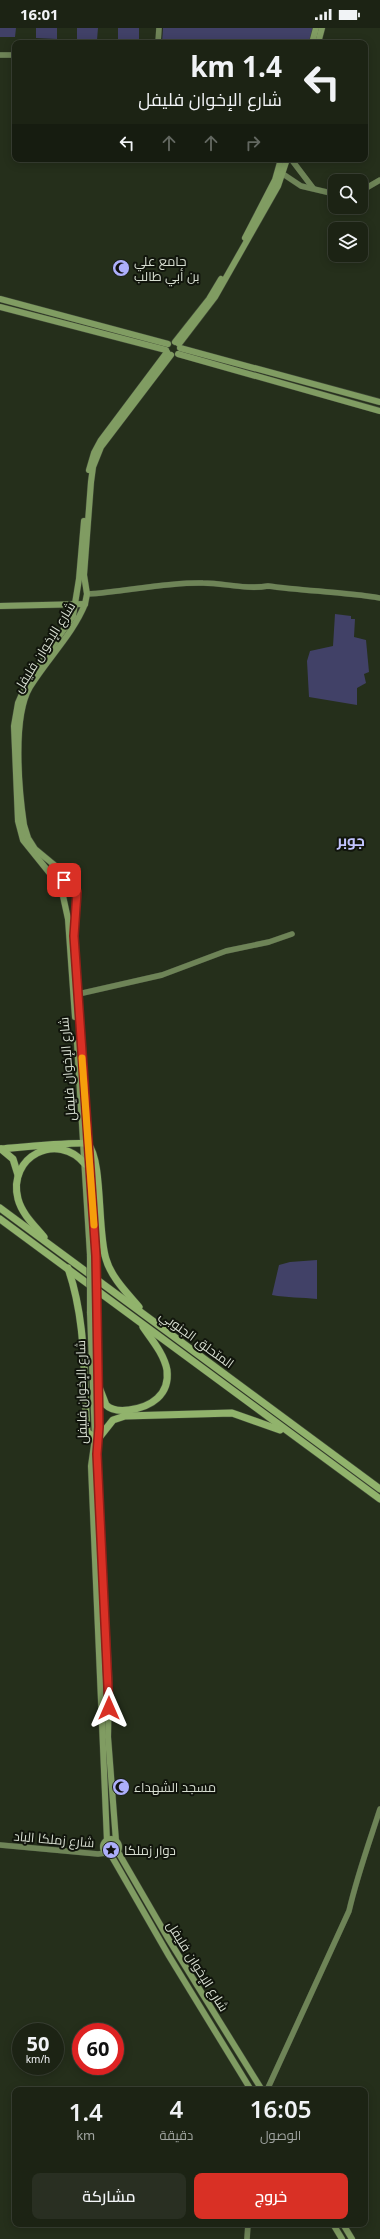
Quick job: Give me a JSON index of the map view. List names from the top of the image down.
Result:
{
  "streets": {
    "highway": ["المتحلق الجنوبي"],
    "main road": ["شارع الإخوان فليفل"],
    "street": ["شارع زملكا الباد"]
  },
  "crossings": [
    ["شارع الإخوان فليفل", "شارع زملكا الباد"]
  ],
  "districts": ["جوبر"],
  "places": {
    "mosque": ["جامع علي بن أبي طالب", "مسجد الشهداء"],
    "place": ["دوار زملكا"]
  },
  "page": {
    "status": "16:01",
    "turn": ["1.4 km", "شارع الإخوان فليفل"],
    "speed": "50 km/h",
    "limit": "60",
    "eta": [
      "16:05",
      "الوصول",
      "4",
      "دقيقة",
      "1.4",
      "km"
    ],
    "buttons": ["خروج", "مشاركة"]
  }
}
